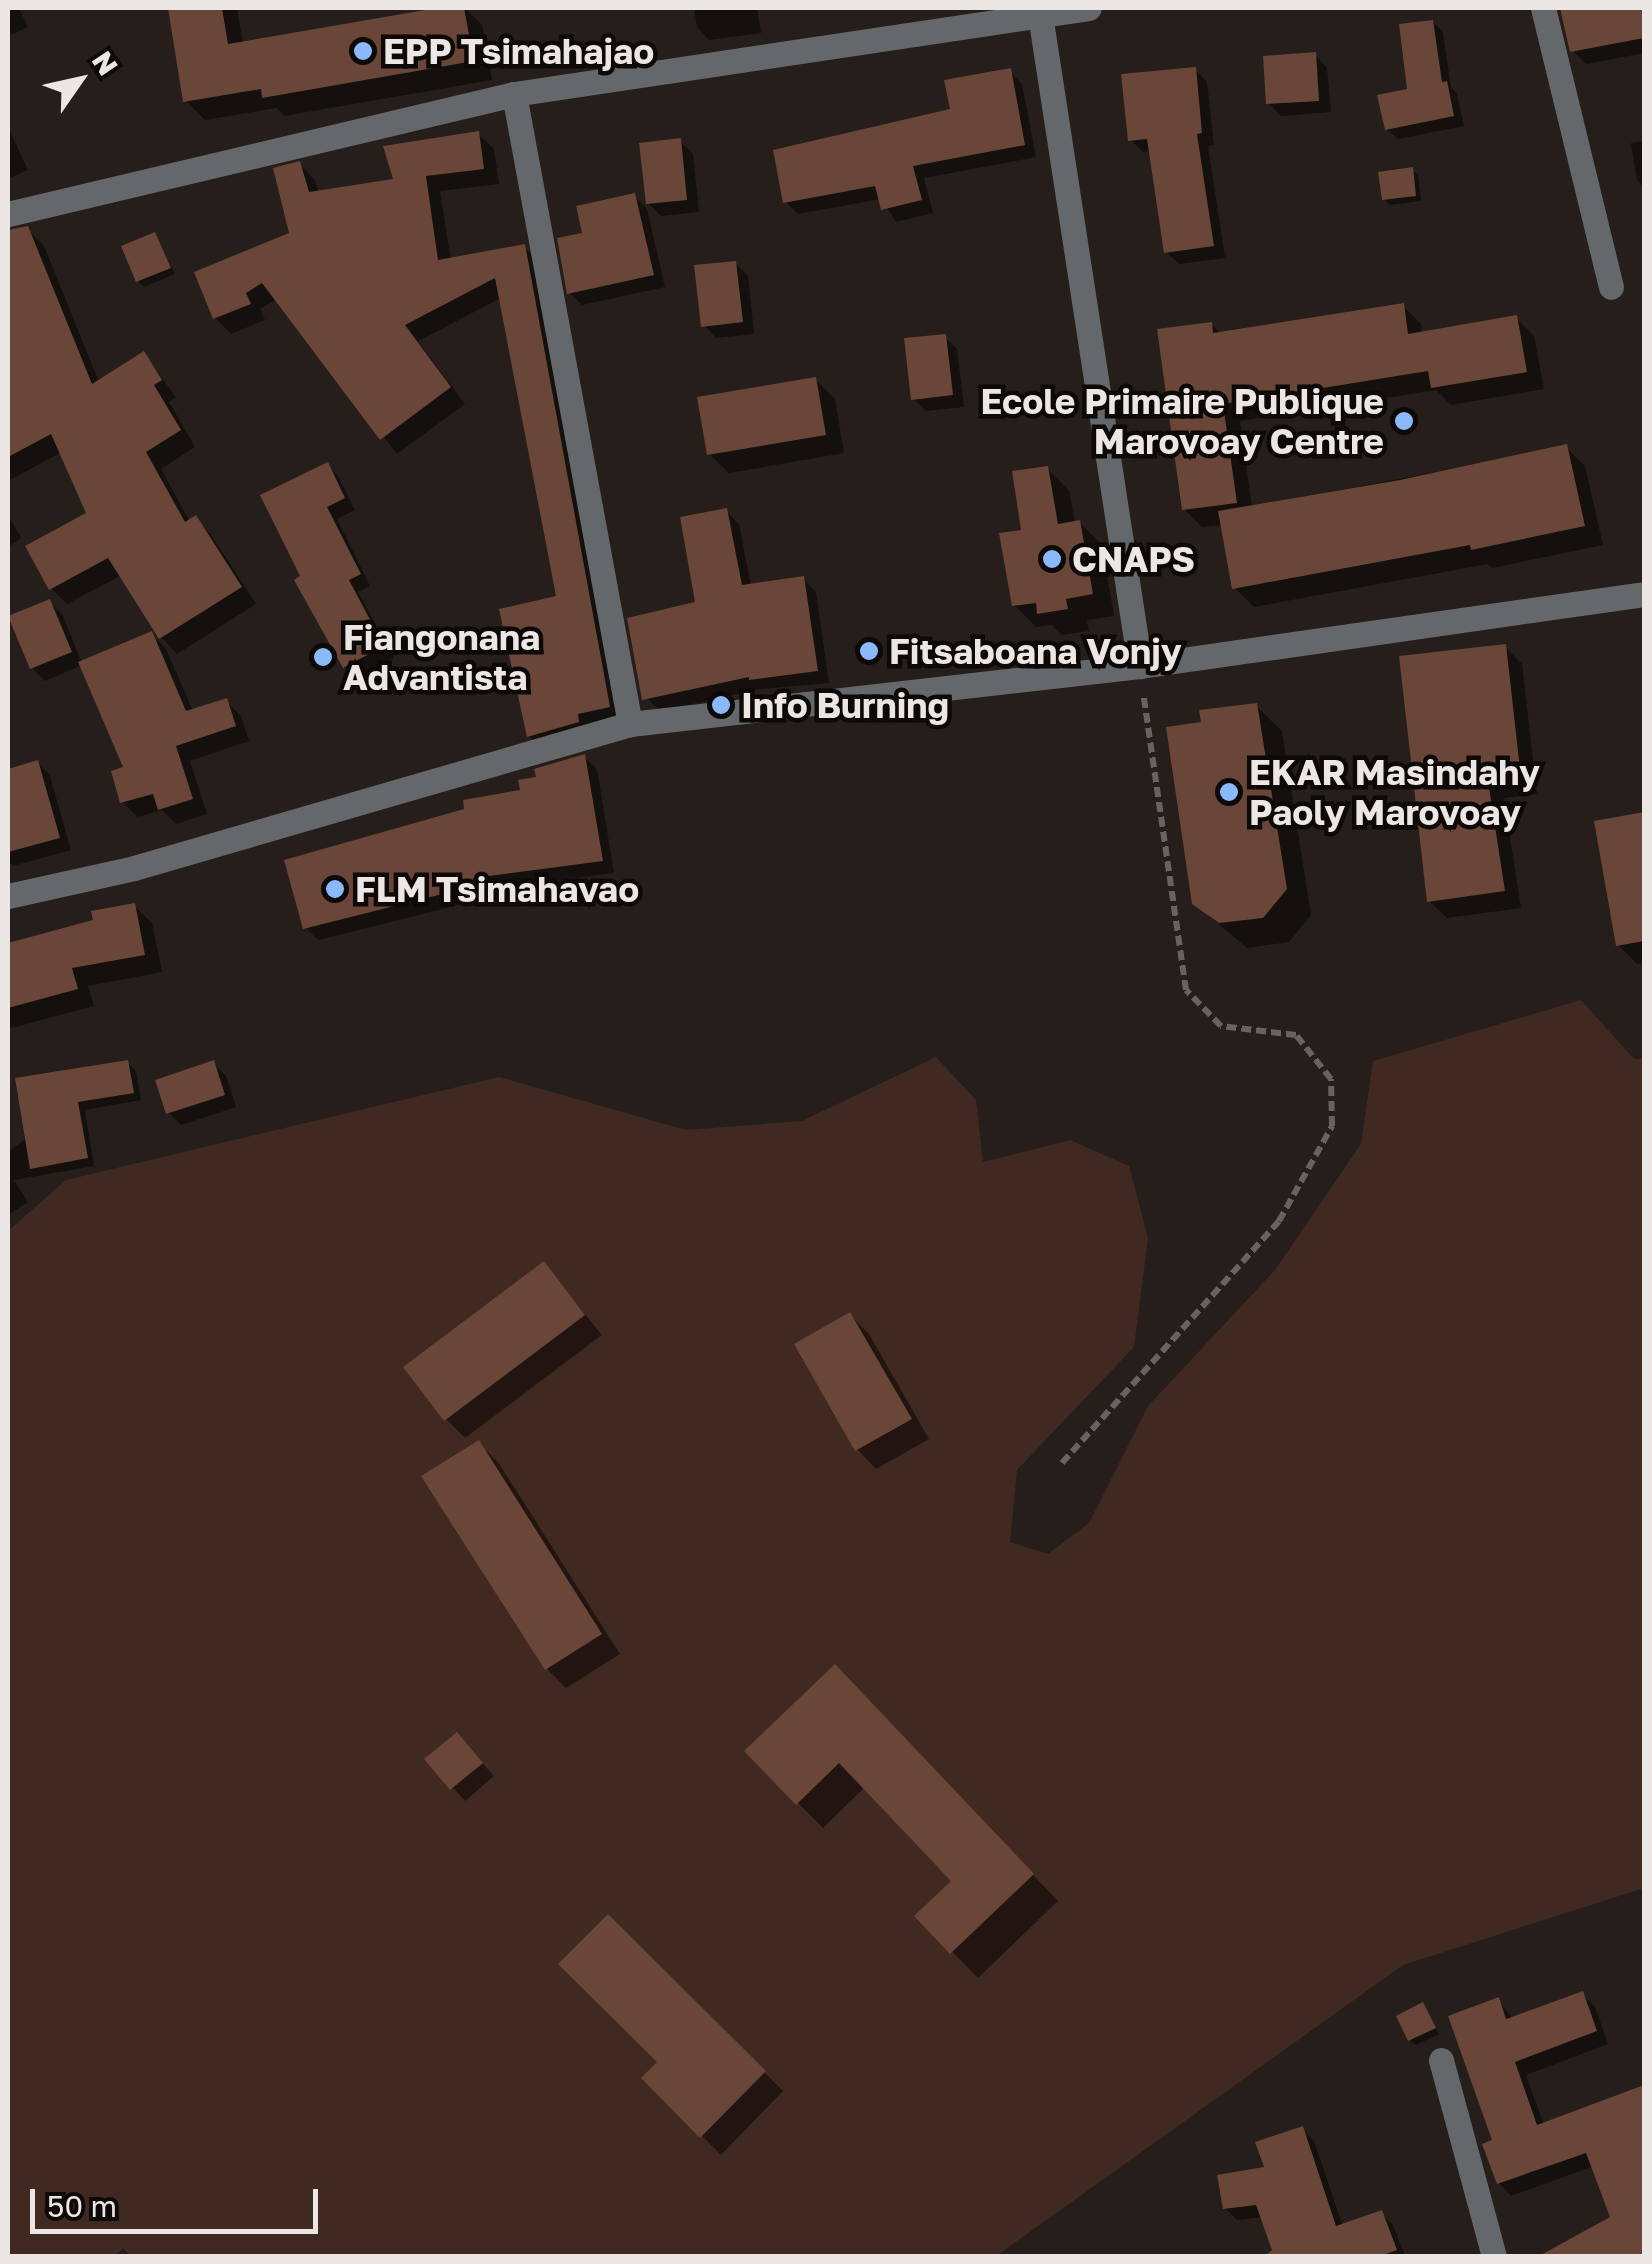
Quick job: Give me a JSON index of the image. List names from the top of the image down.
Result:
{
  "places": [
    "EPP Tsimahajao",
    "Ecole Primaire Publique Marovoay Centre",
    "CNAPS",
    "Fitsaboana Vonjy",
    "Fiangonana Advantista",
    "Info Burning",
    "EKAR Masindahy Paoly Marovoay",
    "FLM Tsimahavao"
  ],
  "scale_bar": "50 m",
  "north": "top right"
}
